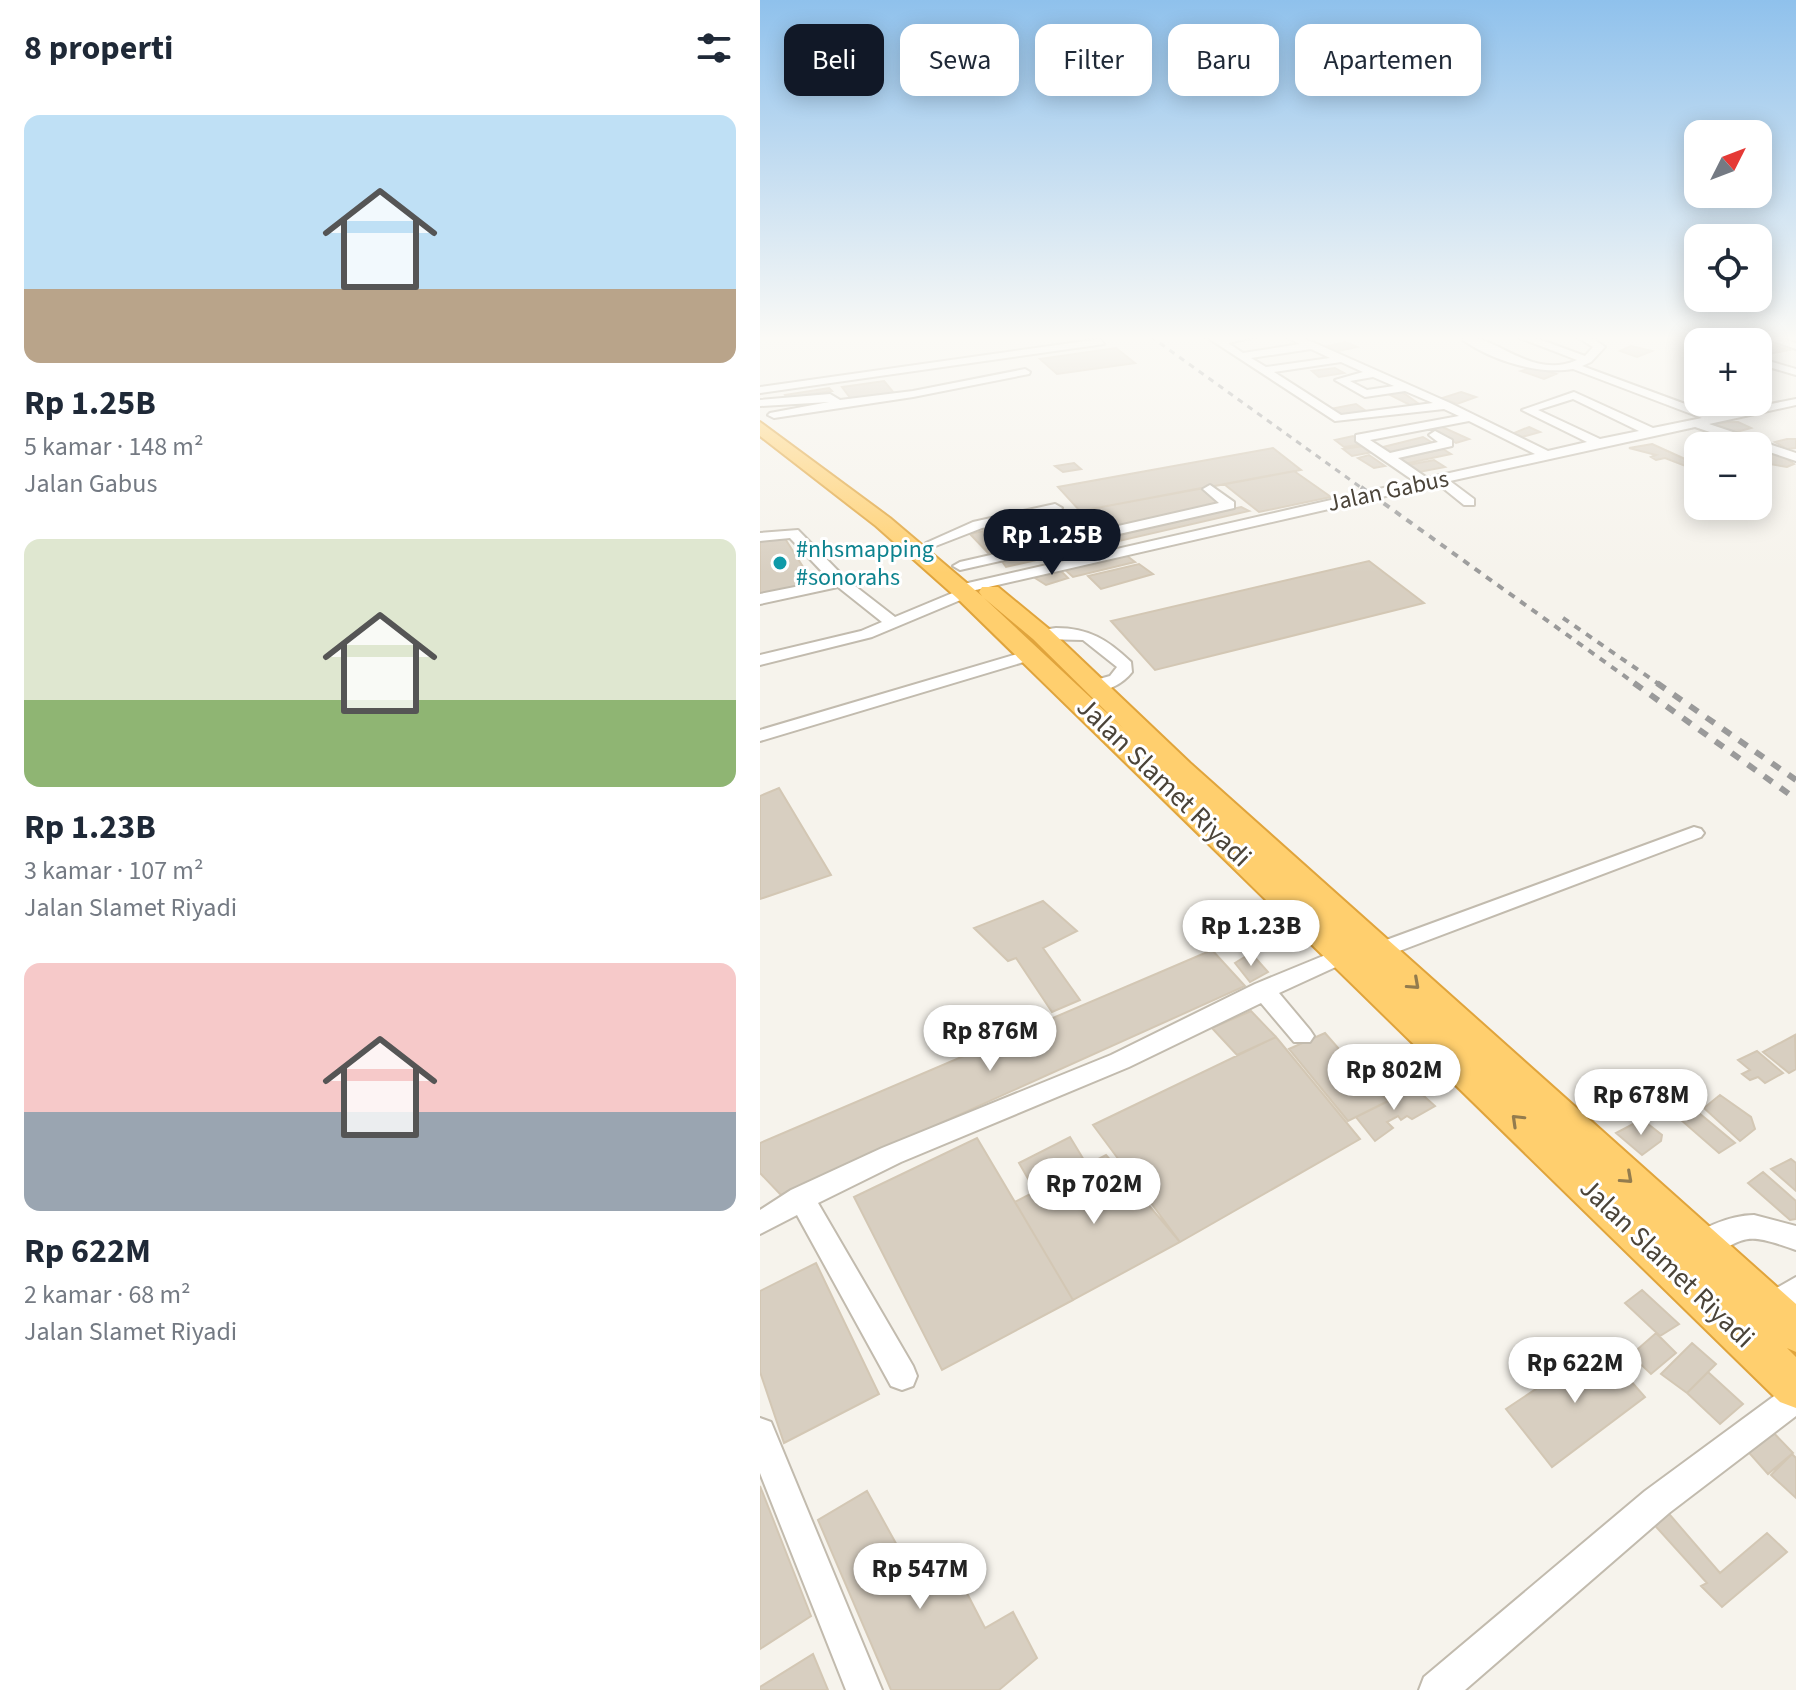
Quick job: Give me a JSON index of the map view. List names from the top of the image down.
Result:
{
  "streets": {
    "highway": ["Jalan Slamet Riyadi"],
    "street": ["Jalan Gabus"]
  },
  "crossings": [
    ["Jalan Gabus", "Jalan Slamet Riyadi"]
  ],
  "places": ["#nhsmapping #sonorahs"],
  "north": "top right",
  "page": {
    "heading": "8 properti",
    "chip": [
      "Beli",
      "Sewa",
      "Filter",
      "Baru",
      "Apartemen"
    ],
    "list": [
      {
        "name": "Rp 1.25B",
        "note": "5 kamar · 148 m² · Jalan Gabus"
      },
      {
        "name": "Rp 1.23B",
        "note": "3 kamar · 107 m² · Jalan Slamet Riyadi"
      },
      {
        "name": "Rp 622M",
        "note": "2 kamar · 68 m² · Jalan Slamet Riyadi"
      }
    ],
    "map_buttons": ["+", "−"],
    "price": [
      "Rp 1.25B",
      "Rp 1.23B",
      "Rp 876M",
      "Rp 802M",
      "Rp 678M",
      "Rp 702M",
      "Rp 622M",
      "Rp 547M"
    ]
  }
}
